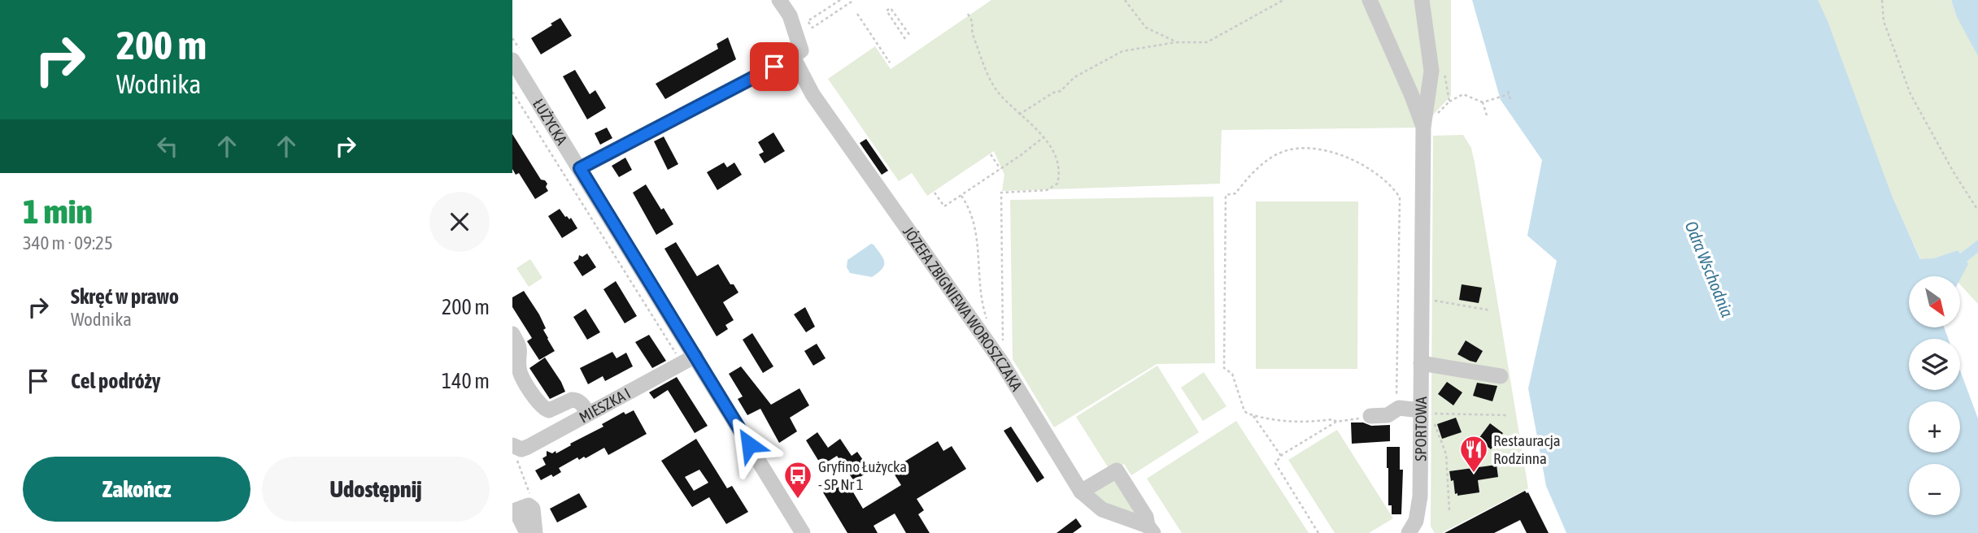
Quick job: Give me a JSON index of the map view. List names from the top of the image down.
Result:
{
  "streets": {
    "street": [
      "ŁUŻYCKA",
      "JÓZEFA ZBIGNIEWA WOROSZCZAKA",
      "MIESZKA I",
      "SPORTOWA"
    ]
  },
  "crossings": [
    ["ŁUŻYCKA", "MIESZKA I"]
  ],
  "water": ["Odra Wschodnia"],
  "places": {
    "restaurant": ["Restauracja Rodzinna"],
    "bus stop": ["Gryfino Łużycka - SP Nr 1"]
  },
  "north": "bottom right",
  "page": {
    "turn": ["200 m", "Wodnika"],
    "heading": ["1 min", "340 m · 09:25"],
    "list": [
      {
        "name": "Skręć w prawo",
        "note": "Wodnika",
        "value": "200 m"
      },
      {
        "name": "Cel podróży",
        "value": "140 m"
      }
    ],
    "map_buttons": ["+", "−"],
    "buttons": ["Zakończ", "Udostępnij"]
  }
}
